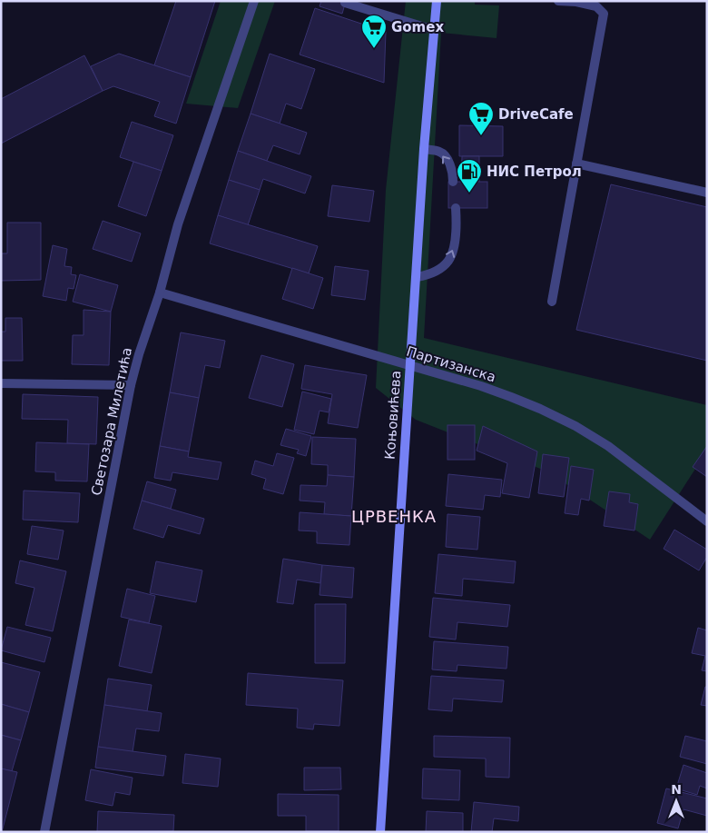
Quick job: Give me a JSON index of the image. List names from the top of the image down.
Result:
{
  "streets": {
    "main road": ["Коњовићева"],
    "street": ["Партизанска", "Светозара Милетића"]
  },
  "crossings": [
    ["Партизанска", "Коњовићева"],
    ["Партизанска", "Светозара Милетића"]
  ],
  "districts": ["ЦРВЕНКА"],
  "places": {
    "supermarket": ["Gomex", "DriveCafe"],
    "fuel station": ["НИС Петрол"]
  },
  "north": "top"
}
